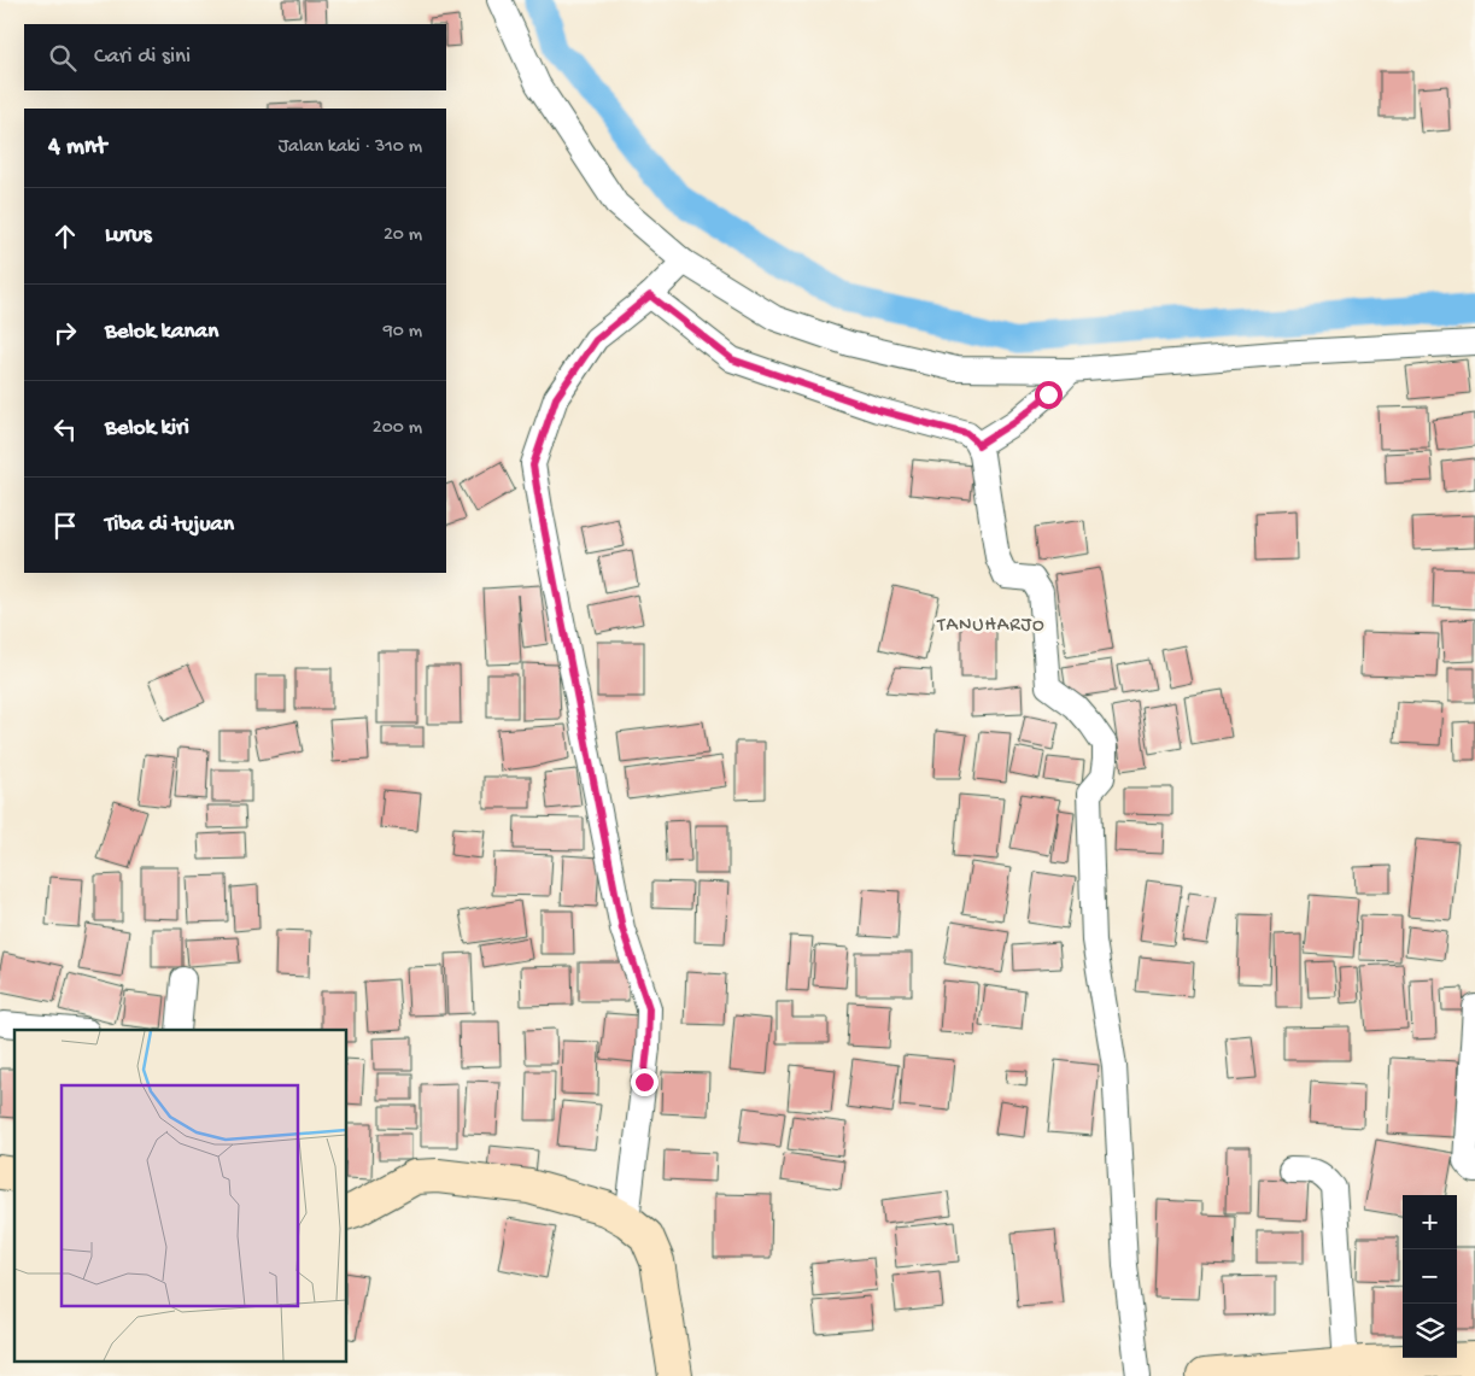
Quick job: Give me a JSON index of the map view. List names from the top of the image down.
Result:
{
  "districts": ["TANUHARJO"],
  "page": {
    "search": "Cari di sini",
    "heading": ["4 mnt", "Jalan kaki · 310 m"],
    "list": [
      ["Lurus", "20 m"],
      ["Belok kanan", "90 m"],
      ["Belok kiri", "200 m"],
      "Tiba di tujuan"
    ],
    "map_buttons": ["+", "−"]
  }
}
